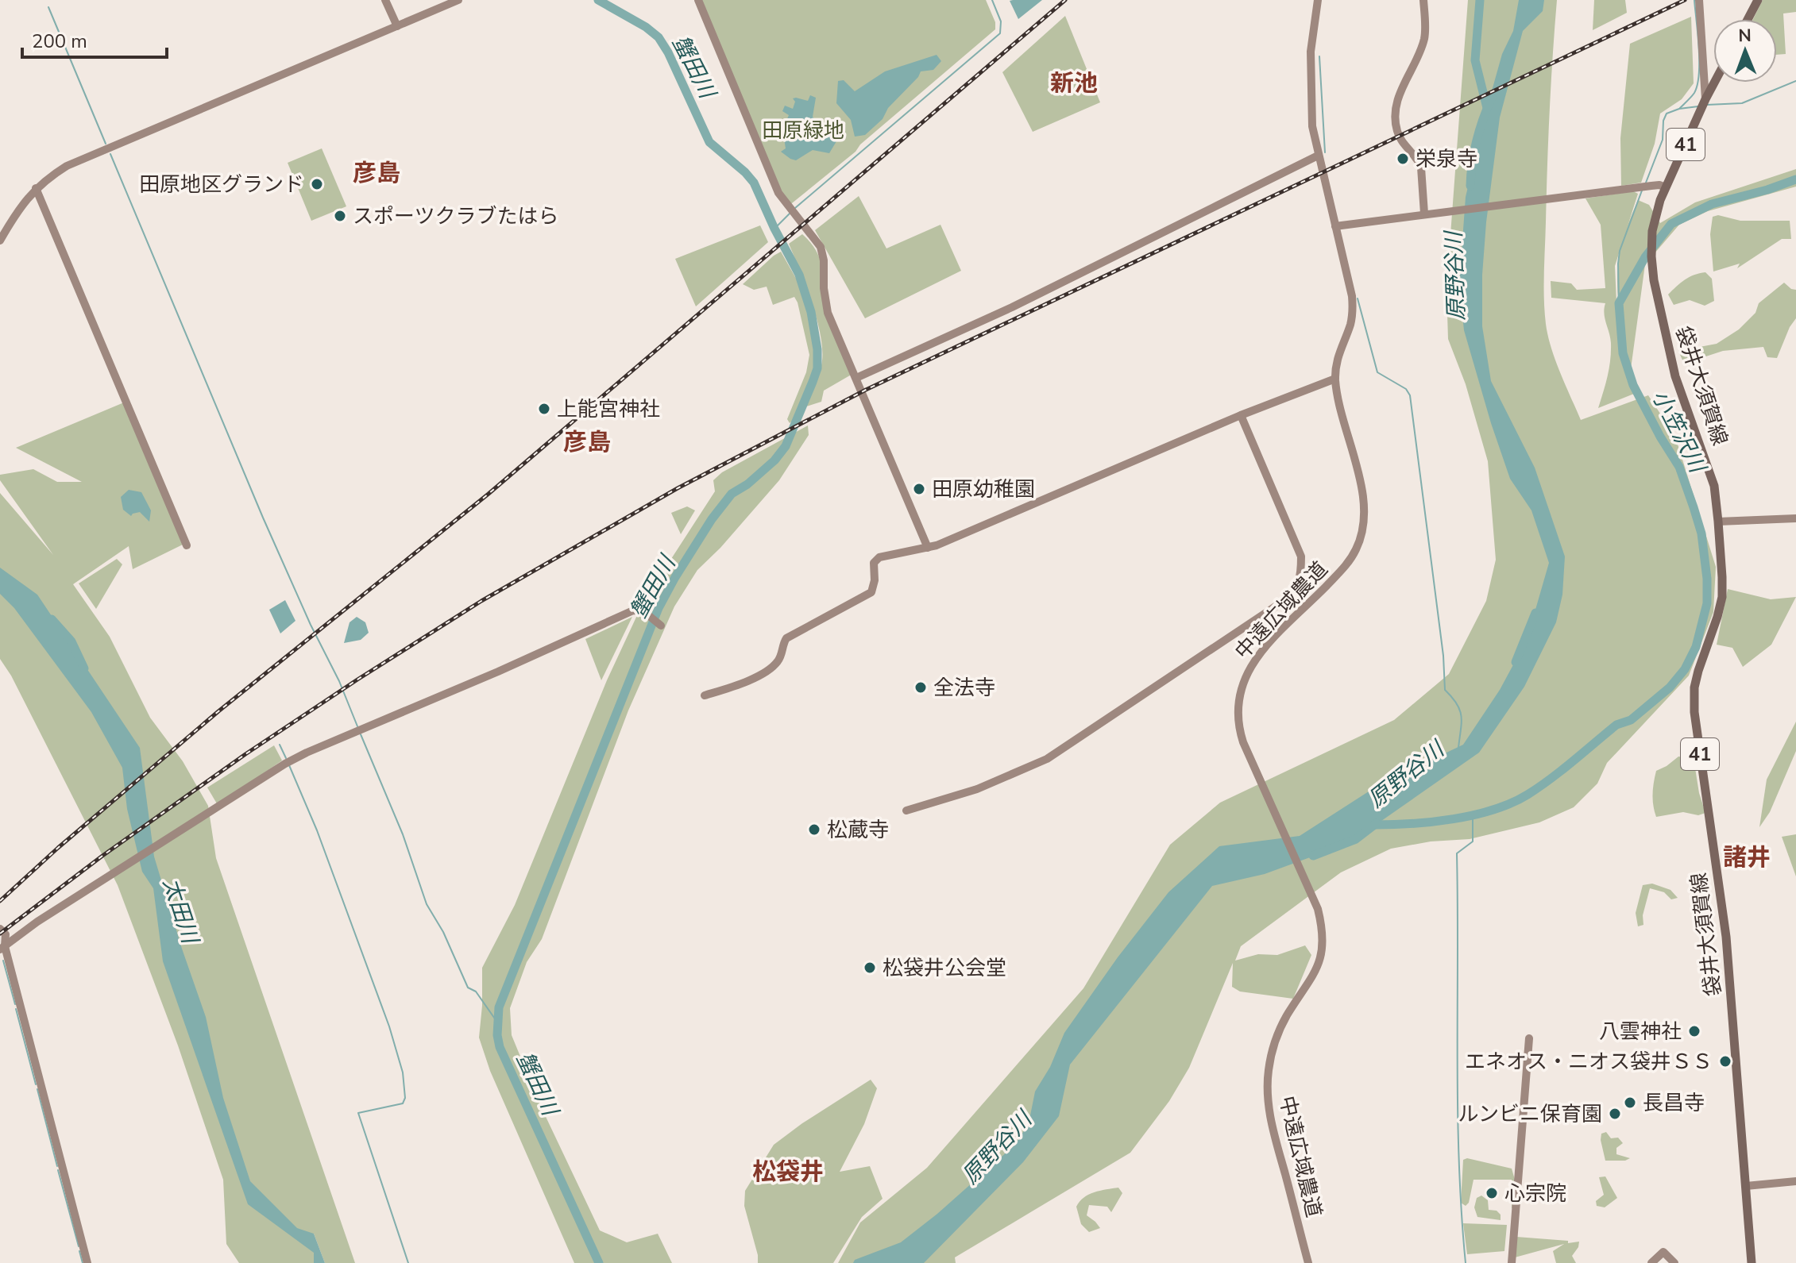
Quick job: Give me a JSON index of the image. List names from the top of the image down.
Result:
{
  "streets": {
    "main road": ["41", "袋井大須賀線"],
    "street": ["中遠広域農道"]
  },
  "districts": [
    "新池",
    "彦島",
    "彦島",
    "諸井",
    "松袋井"
  ],
  "water": [
    "蟹田川",
    "原野谷川",
    "小笠沢川",
    "太田川"
  ],
  "parks": ["田原緑地"],
  "places": [
    "栄泉寺",
    "田原地区グランド",
    "スポーツクラブたはら",
    "上能宮神社",
    "田原幼稚園",
    "全法寺",
    "松蔵寺",
    "松袋井公会堂",
    "八雲神社",
    "エネオス・ニオス袋井ＳＳ",
    "長昌寺",
    "ルンビニ保育園",
    "心宗院"
  ],
  "scale_bar": "200 m",
  "north": "top"
}
